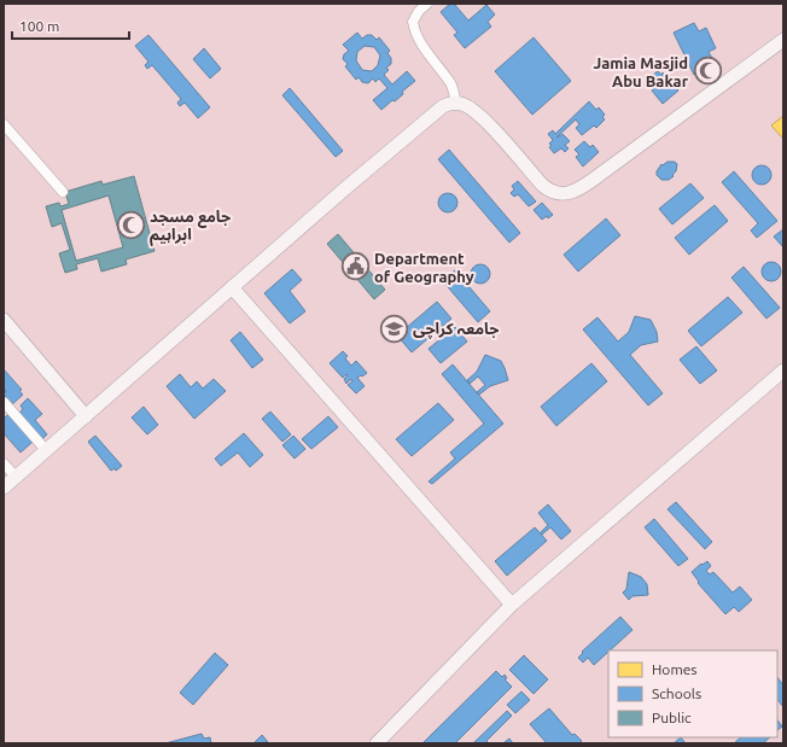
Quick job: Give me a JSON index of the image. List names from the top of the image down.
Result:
{
  "places": {
    "mosque": ["Jamia Masjid Abu Bakar", "جامع مسجد ابراہیم"],
    "public building": ["Department of Geography"],
    "school or university": ["جامعہ کراچی"]
  },
  "legend": ["Homes", "Schools", "Public"],
  "scale_bar": "100 m"
}
